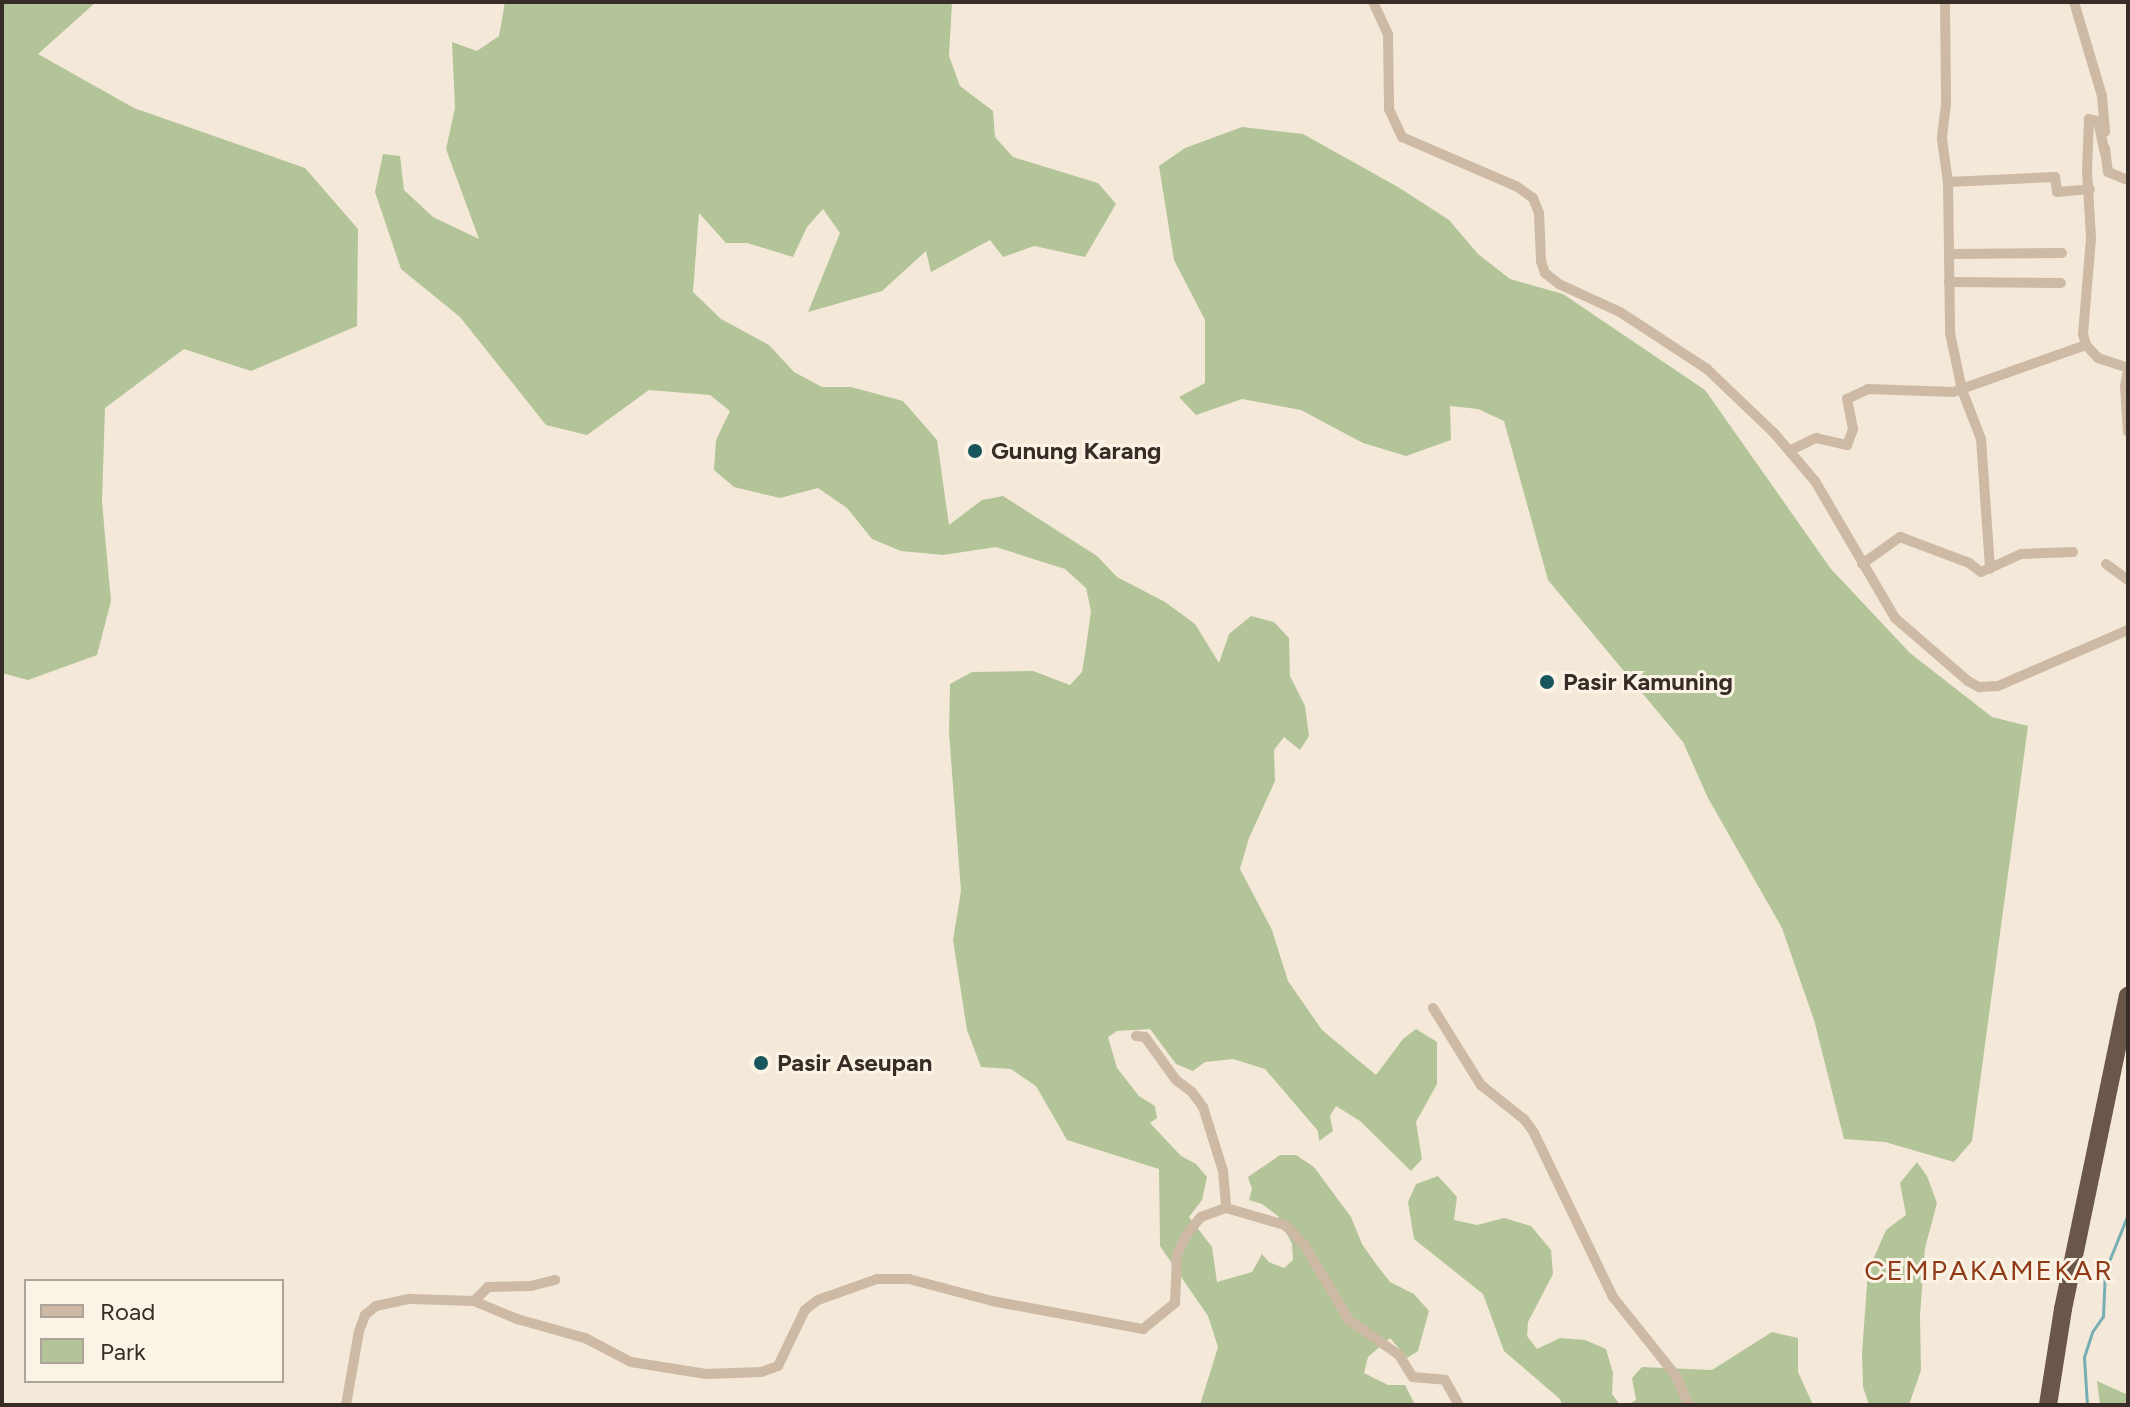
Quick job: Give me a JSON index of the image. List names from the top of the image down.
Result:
{
  "districts": ["CEMPAKAMEKAR"],
  "places": ["Gunung Karang", "Pasir Kamuning", "Pasir Aseupan"],
  "legend": ["Road", "Park"]
}
